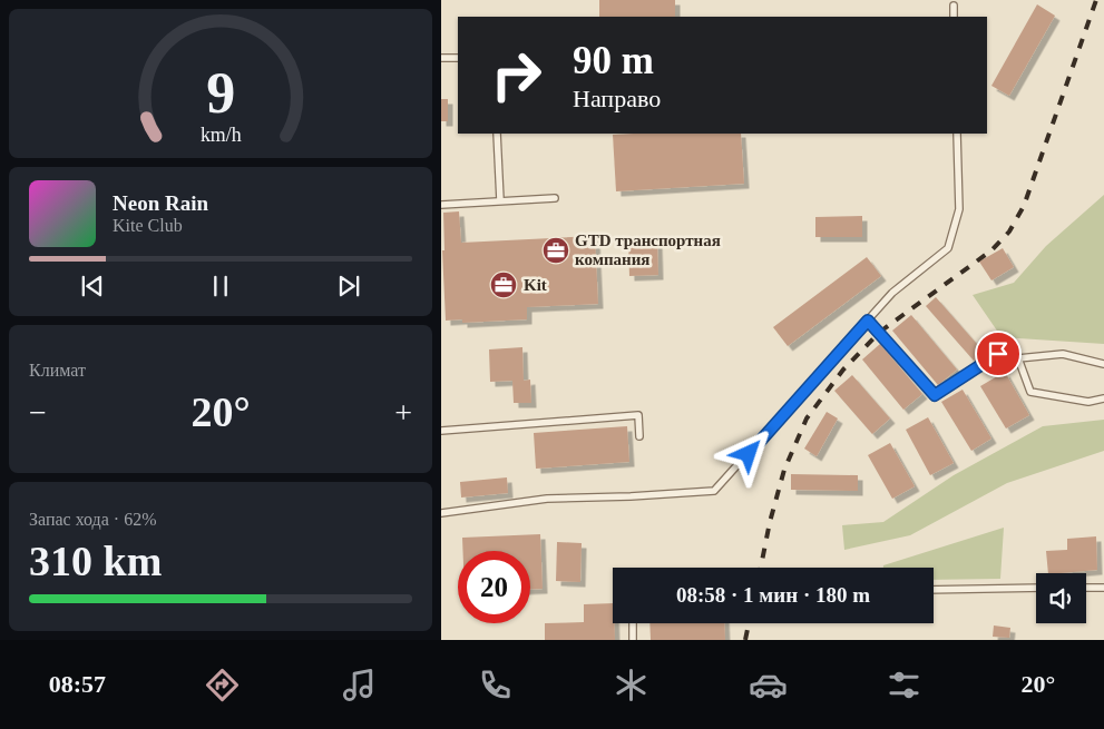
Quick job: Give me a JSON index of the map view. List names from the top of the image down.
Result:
{
  "places": {
    "office": ["GTD транспортная компания", "Kit"]
  },
  "page": {
    "turn": ["90 m", "Направо"],
    "song": ["Neon Rain", "Kite Club"],
    "tile": [
      "Климат",
      ["Запас хода · 62%", "310 km"]
    ],
    "heat": ["−", "20°", "+"],
    "limit": "20",
    "trip": "08:58 · 1 мин · 180 m",
    "tabs": ["08:57", "20°"],
    "gauge": ["9", "km/h"]
  }
}
